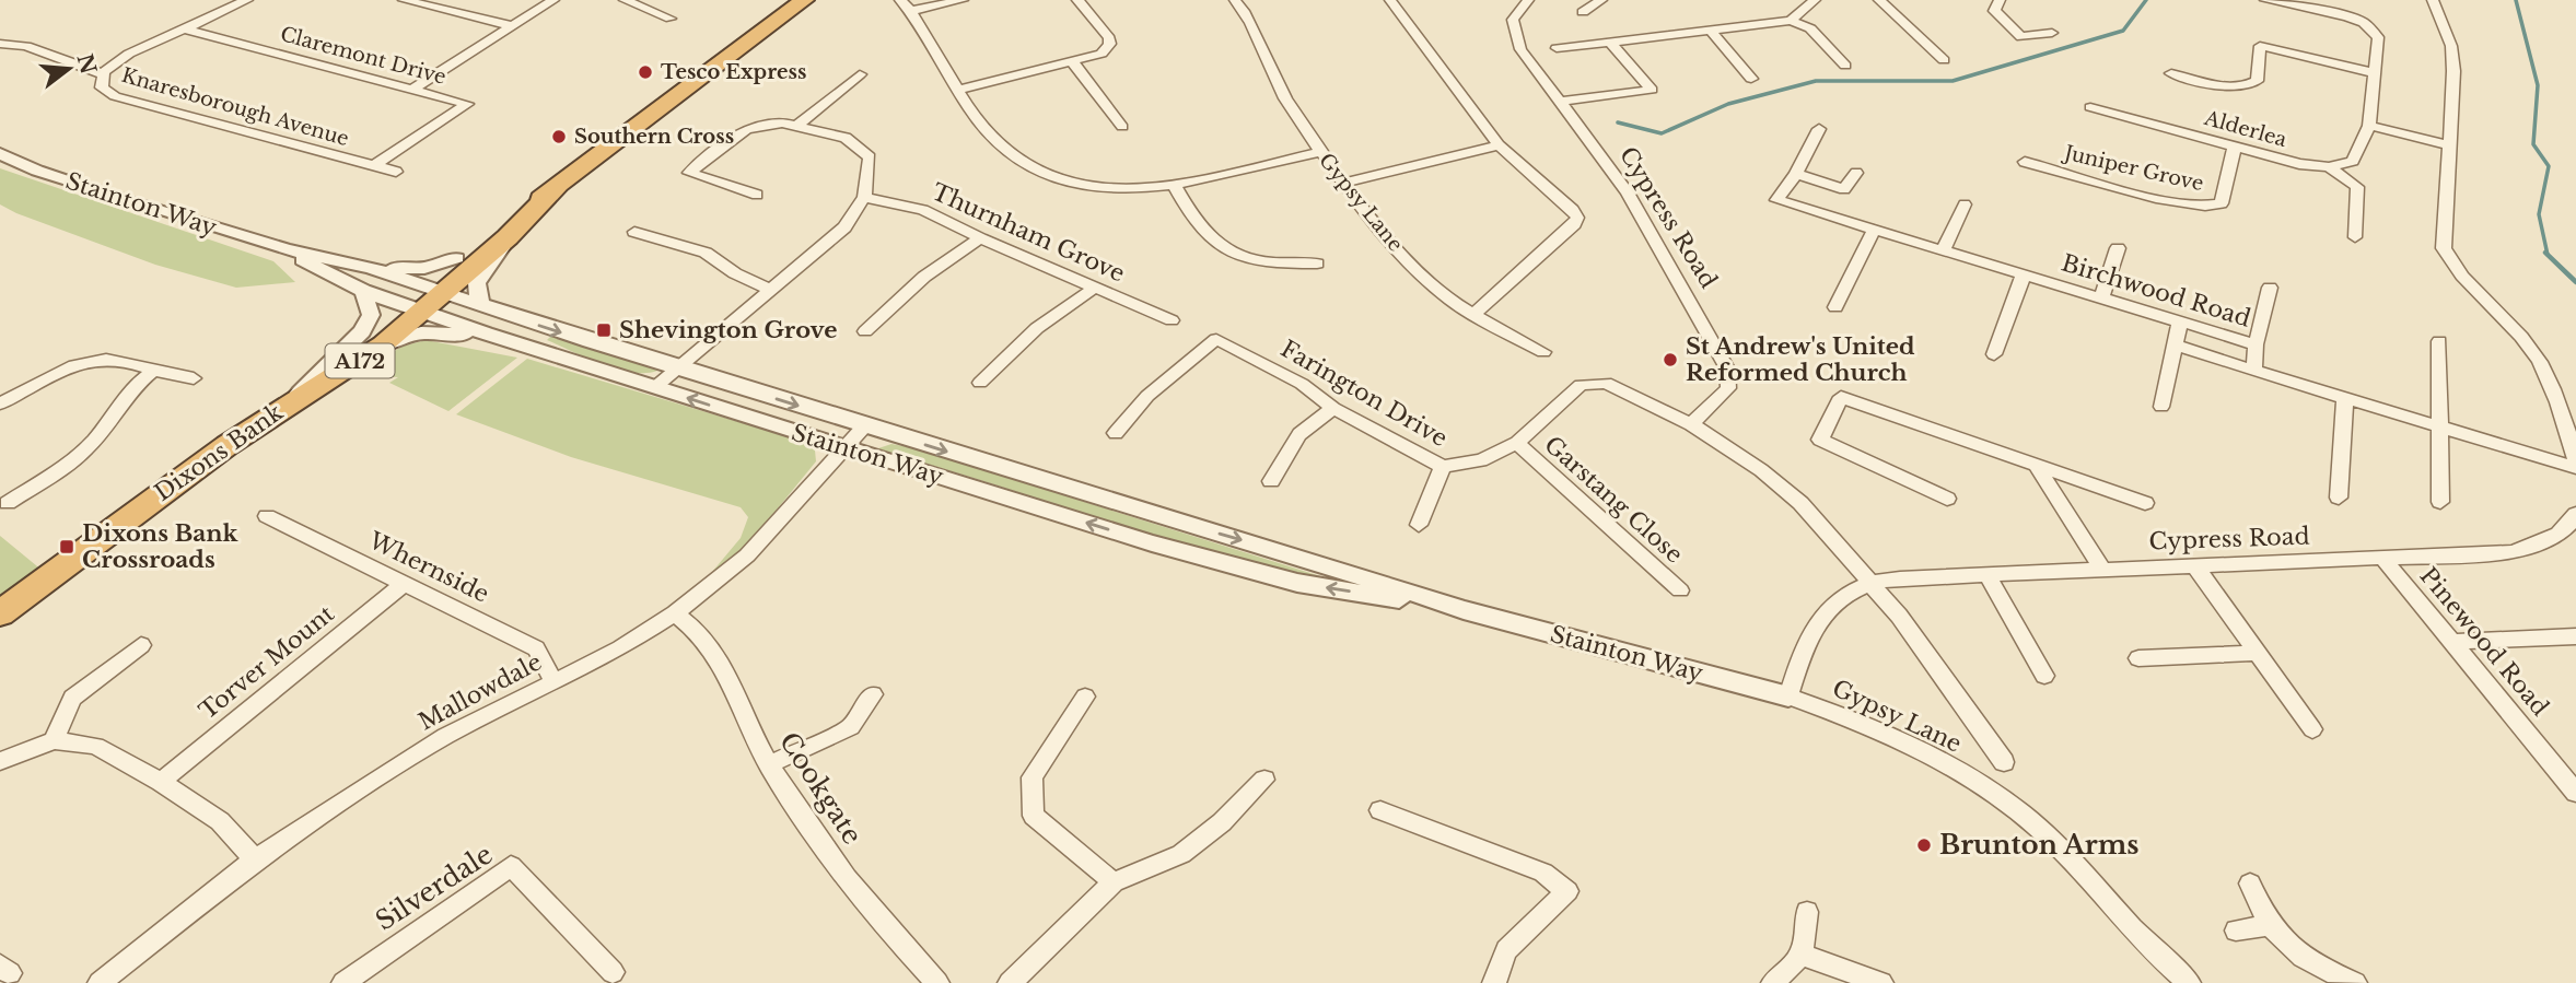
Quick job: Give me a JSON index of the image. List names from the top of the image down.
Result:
{
  "streets": {
    "highway": ["A172", "Dixons Bank"],
    "street": [
      "Claremont Drive",
      "Knaresborough Avenue",
      "Alderlea",
      "Juniper Grove",
      "Gypsy Lane",
      "Stainton Way",
      "Cypress Road",
      "Thurnham Grove",
      "Birchwood Road",
      "Farington Drive",
      "Garstang Close",
      "Whernside",
      "Pinewood Road",
      "Torver Mount",
      "Mallowdale",
      "Cookgate",
      "Silverdale"
    ]
  },
  "crossings": [
    ["Claremont Drive", "Knaresborough Avenue"],
    ["Alderlea", "Juniper Grove"],
    ["Gypsy Lane", "Stainton Way"],
    ["Gypsy Lane", "Cypress Road"],
    ["Gypsy Lane", "Farington Drive"],
    ["Stainton Way", "A172"],
    ["Stainton Way", "Dixons Bank"],
    ["Stainton Way", "Mallowdale"],
    ["Cypress Road", "Pinewood Road"],
    ["A172", "Dixons Bank"],
    ["Farington Drive", "Garstang Close"],
    ["Whernside", "Torver Mount"],
    ["Whernside", "Mallowdale"],
    ["Mallowdale", "Cookgate"]
  ],
  "places": {
    "other": [
      "Tesco Express",
      "Southern Cross",
      "St Andrew's United Reformed Church",
      "Brunton Arms"
    ],
    "transit": ["Shevington Grove", "Dixons Bank Crossroads"]
  },
  "north": "right"
}
